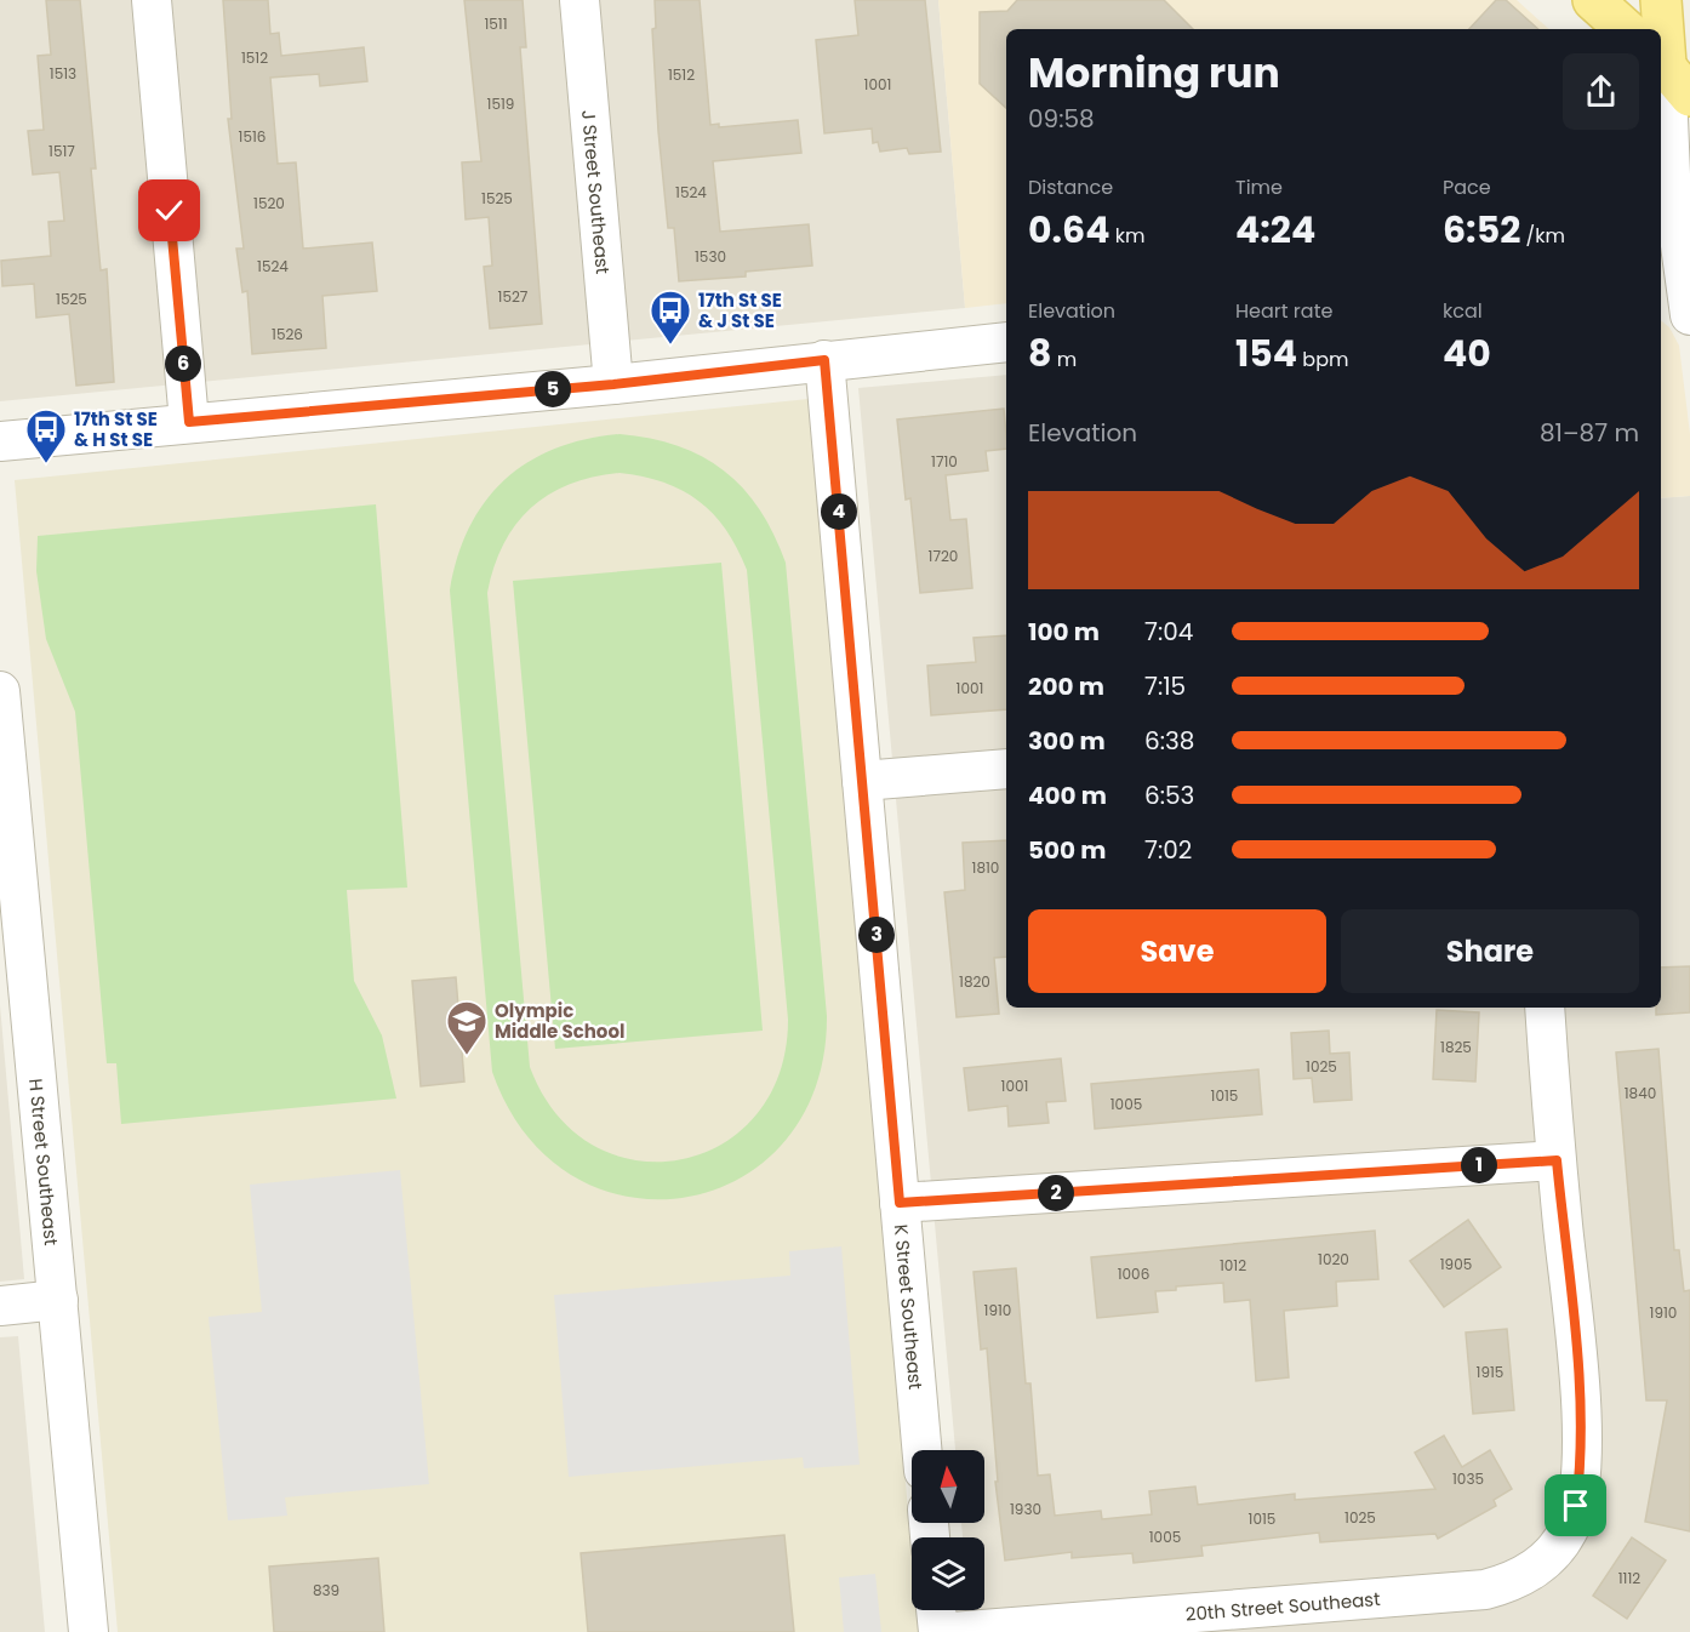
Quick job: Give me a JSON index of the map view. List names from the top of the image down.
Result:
{
  "streets": {
    "street": [
      "J Street Southeast",
      "H Street Southeast",
      "K Street Southeast",
      "20th Street Southeast"
    ]
  },
  "places": {
    "bus stop": ["17th St SE & J St SE", "17th St SE & H St SE"],
    "school or university": ["Olympic Middle School"]
  },
  "house_numbers": [
    "1511",
    "1512",
    "1513",
    "1512",
    "1001",
    "1519",
    "1516",
    "1517",
    "1524",
    "1525",
    "1520",
    "1530",
    "1524",
    "1527",
    "1525",
    "1526",
    "1710",
    "1720",
    "1001",
    "1810",
    "1820",
    "1825",
    "1025",
    "1001",
    "1840",
    "1015",
    "1005",
    "1020",
    "1905",
    "1012",
    "1006",
    "1910",
    "1910",
    "1915",
    "1035",
    "1930",
    "1025",
    "1015",
    "1005",
    "1112",
    "839"
  ],
  "north": "top",
  "page": {
    "heading": ["Morning run", "09:58"],
    "stats": [
      ["Distance", "0.64 km"],
      ["Time", "4:24"],
      ["Pace", "6:52 /km"],
      ["Elevation", "8 m"],
      ["Heart rate", "154 bpm"],
      ["kcal", "40"]
    ],
    "pins": [
      "6",
      "5",
      "4",
      "3",
      "1",
      "2"
    ],
    "chart": ["Elevation", "81–87 m"],
    "list": [
      {
        "name": "100 m",
        "note": "7:04"
      },
      {
        "name": "200 m",
        "note": "7:15"
      },
      {
        "name": "300 m",
        "note": "6:38"
      },
      {
        "name": "400 m",
        "note": "6:53"
      },
      {
        "name": "500 m",
        "note": "7:02"
      }
    ],
    "buttons": ["Save", "Share"]
  }
}
